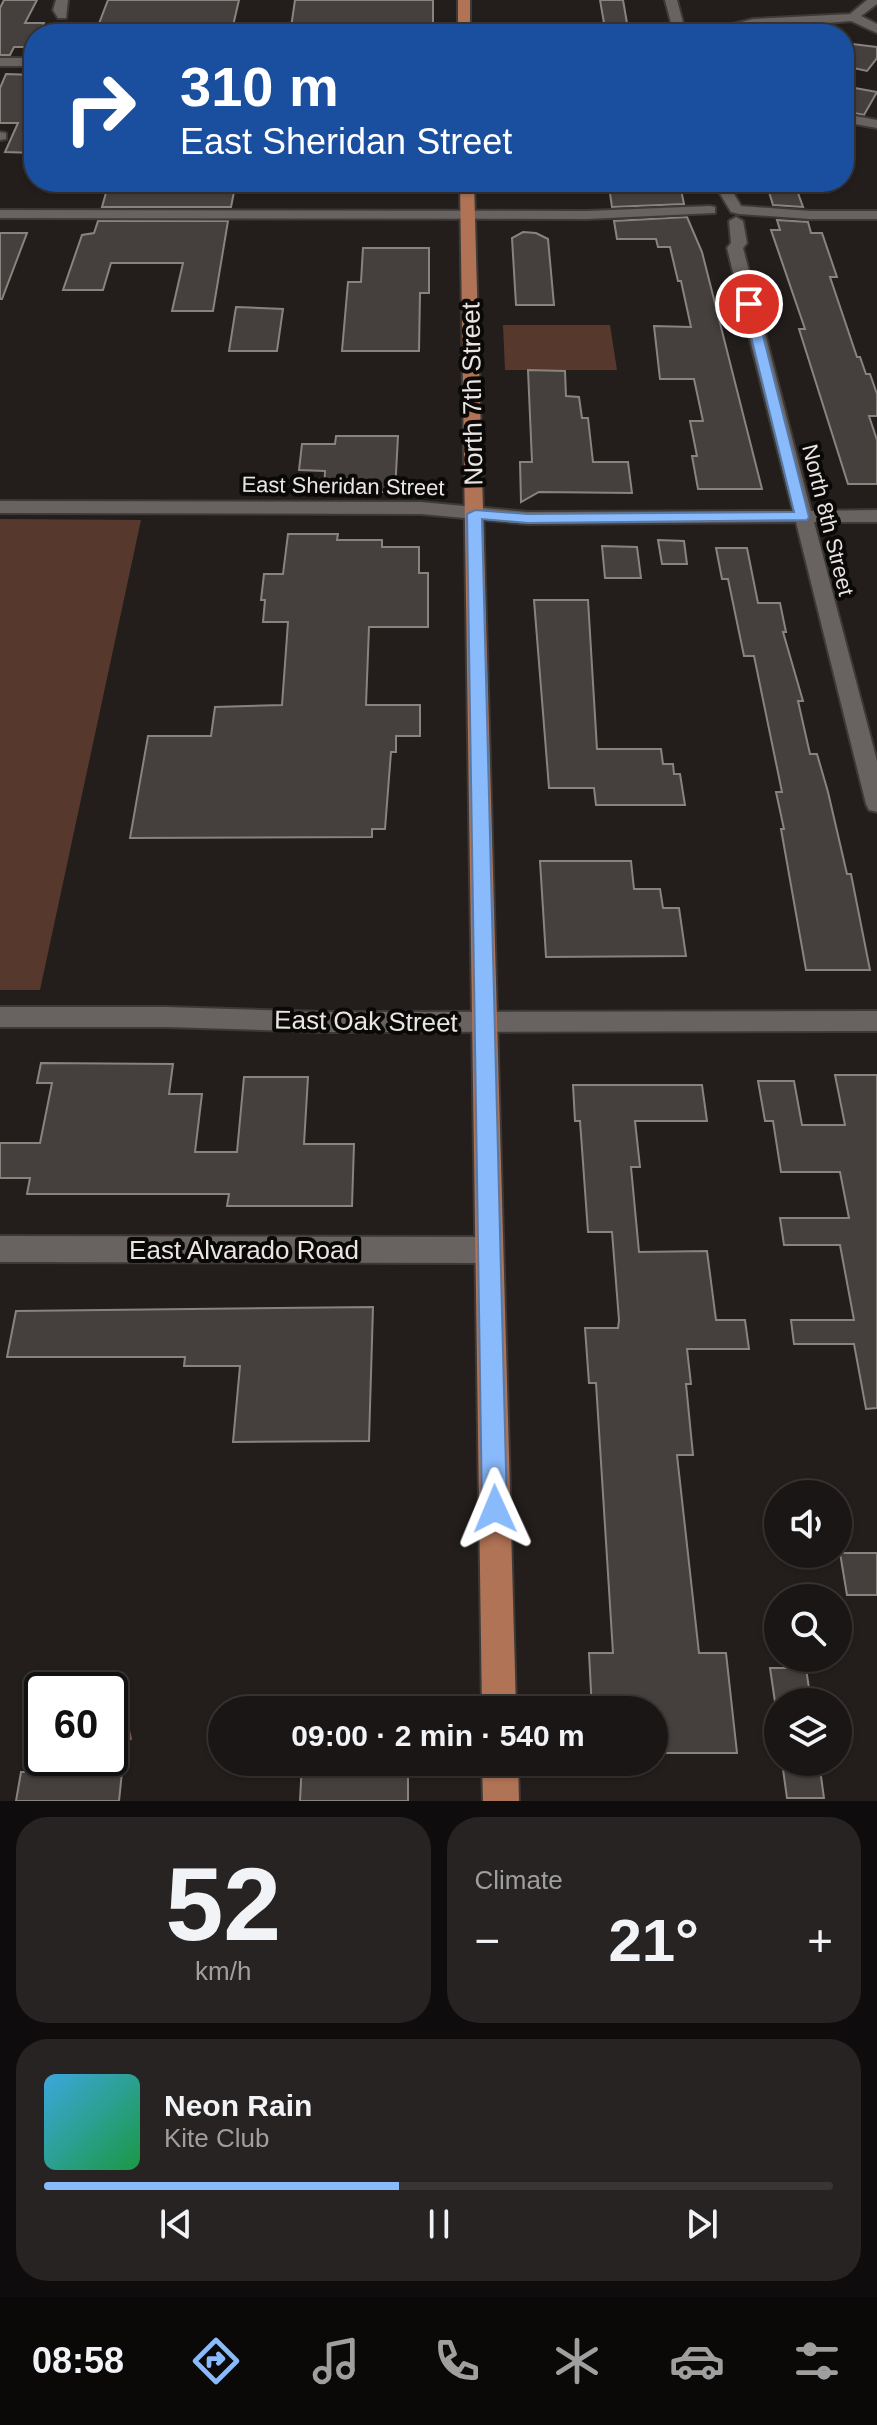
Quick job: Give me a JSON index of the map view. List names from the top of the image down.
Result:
{
  "streets": {
    "main road": ["North 7th Street"],
    "street": [
      "East Sheridan Street",
      "North 8th Street",
      "East Oak Street",
      "East Alvarado Road"
    ]
  },
  "crossings": [
    ["North 7th Street", "East Sheridan Street"],
    ["North 7th Street", "East Oak Street"],
    ["North 7th Street", "East Alvarado Road"],
    ["East Sheridan Street", "North 8th Street"]
  ],
  "page": {
    "turn": ["310 m", "East Sheridan Street"],
    "limit": "60",
    "trip": "09:00 · 2 min · 540 m",
    "tile": [
      ["52", "km/h"],
      "Climate"
    ],
    "heat": ["−", "21°", "+"],
    "song": ["Neon Rain", "Kite Club"],
    "tabs": "08:58"
  }
}
